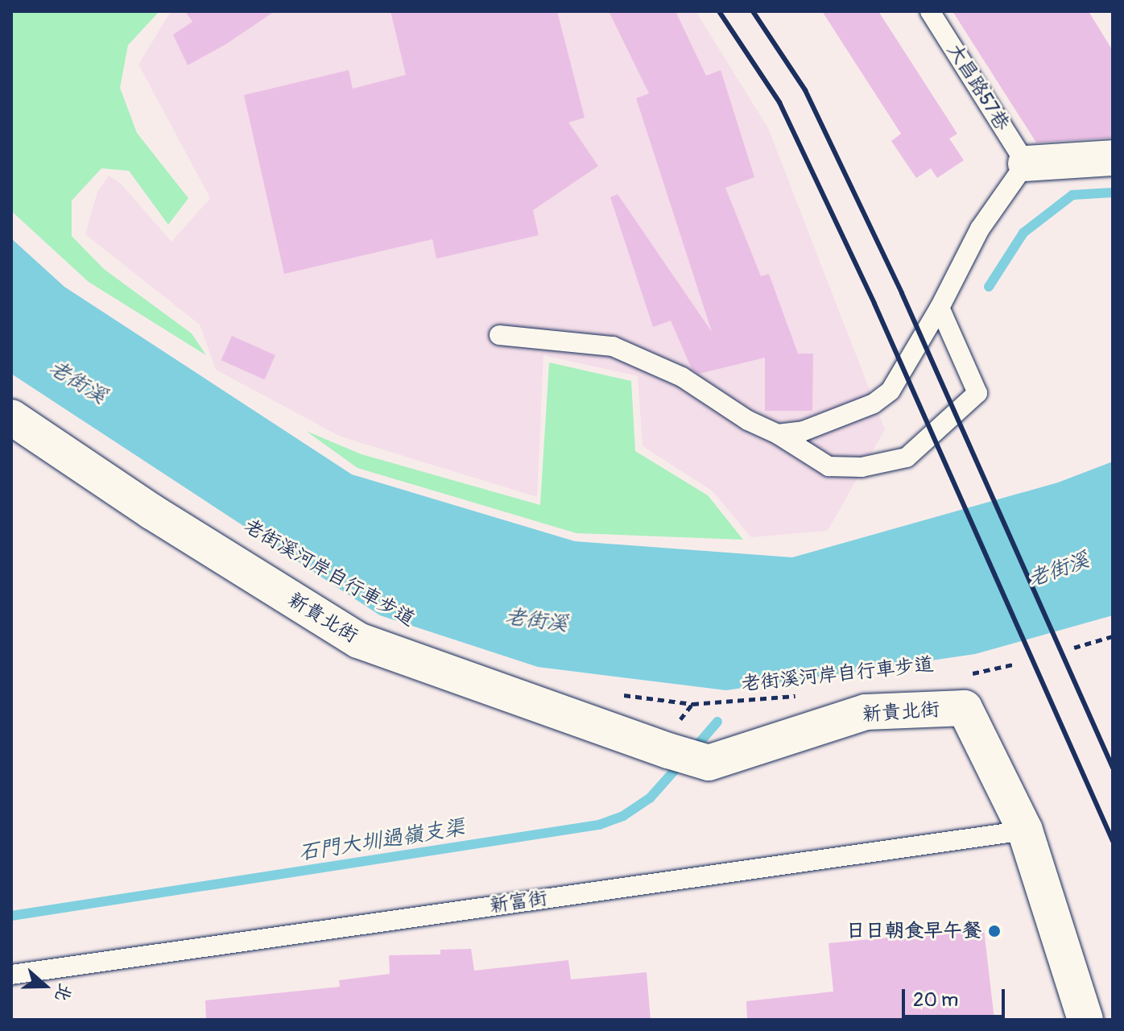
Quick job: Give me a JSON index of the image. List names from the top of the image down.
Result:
{
  "streets": {
    "street": ["新貴北街"],
    "lane": ["大昌路57巷", "新富街"],
    "path": ["老街溪河岸自行車步道"]
  },
  "crossings": [
    ["新貴北街", "新富街"]
  ],
  "water": ["老街溪", "石門大圳過嶺支渠"],
  "places": ["日日朝食早午餐"],
  "scale_bar": "20 m",
  "north": "right"
}
